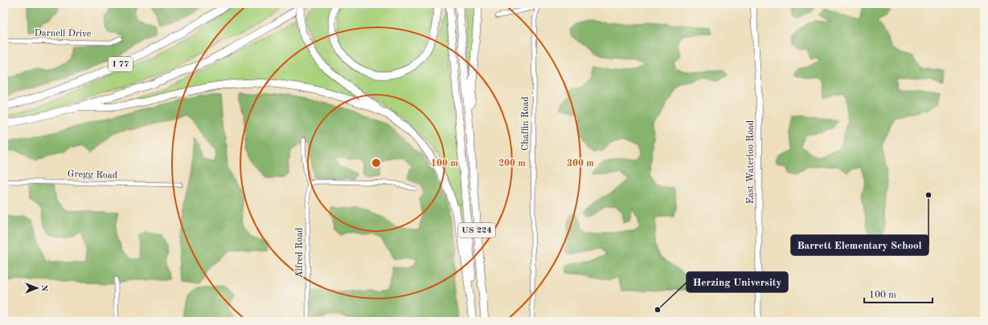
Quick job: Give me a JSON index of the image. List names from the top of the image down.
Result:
{
  "streets": {
    "highway": ["I 77", "US 224"],
    "main road": ["East Waterloo Road"],
    "street": [
      "Darnell Drive",
      "Chaffin Road",
      "Gregg Road",
      "Alfred Road"
    ]
  },
  "places": ["Barrett Elementary School", "Herzing University"],
  "scale_bar": "100 m",
  "north": "right",
  "rings": ["100 m", "200 m", "300 m"]
}
